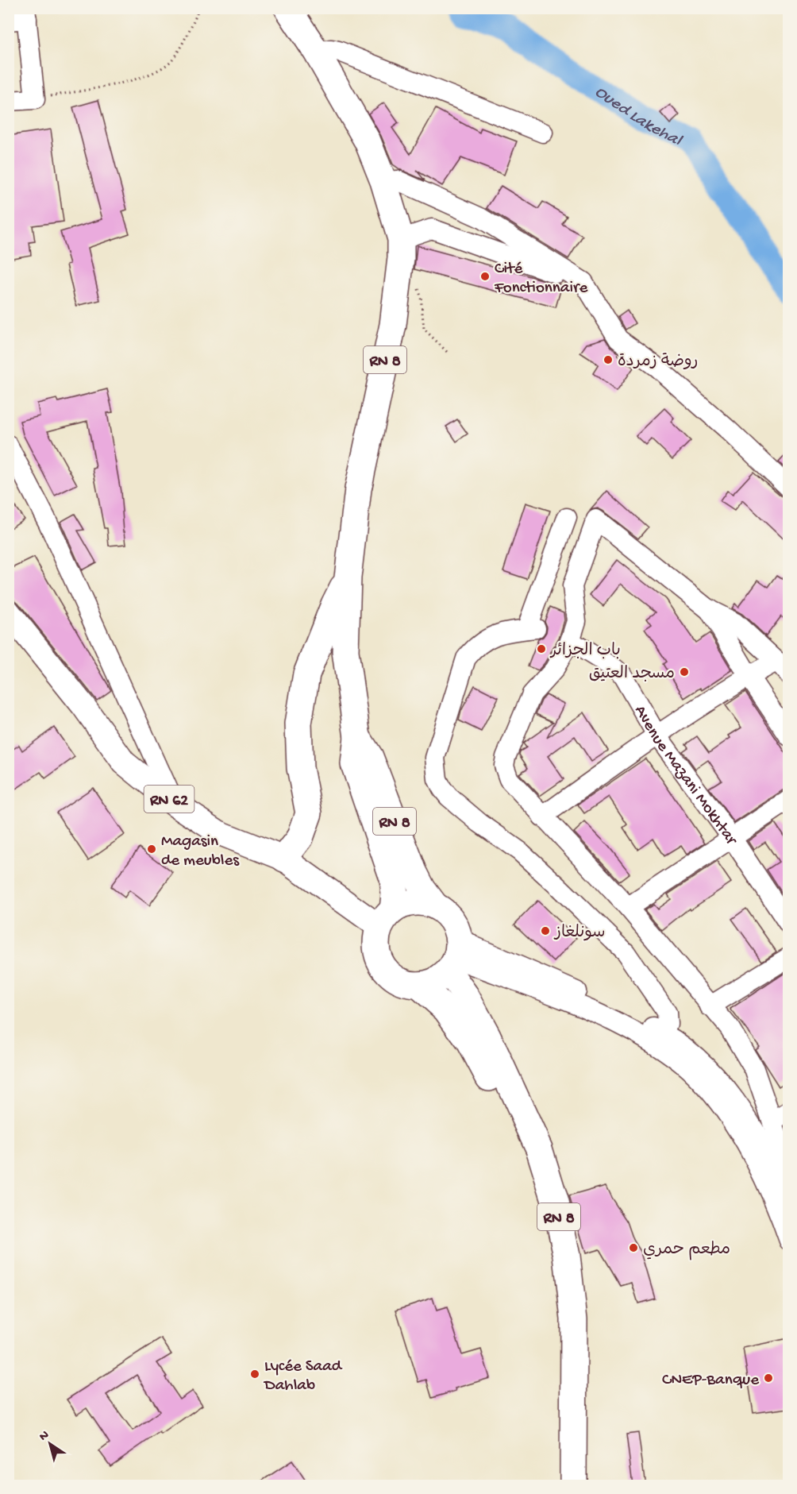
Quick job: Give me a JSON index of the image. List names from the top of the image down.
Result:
{
  "streets": {
    "highway": ["RN 8"],
    "main road": ["RN 62"],
    "street": ["Avenue Mazani Mokhtar"]
  },
  "crossings": [
    ["RN 8", "RN 62"]
  ],
  "water": ["Oued Lakehal"],
  "places": [
    "Cité Fonctionnaire",
    "روضة زمردة",
    "باب الجزائر",
    "مسجد العتيق",
    "Magasin de meubles",
    "سونلغاز",
    "مطعم حمري",
    "Lycée Saad Dahlab",
    "CNEP-Banque"
  ],
  "north": "top left"
}
